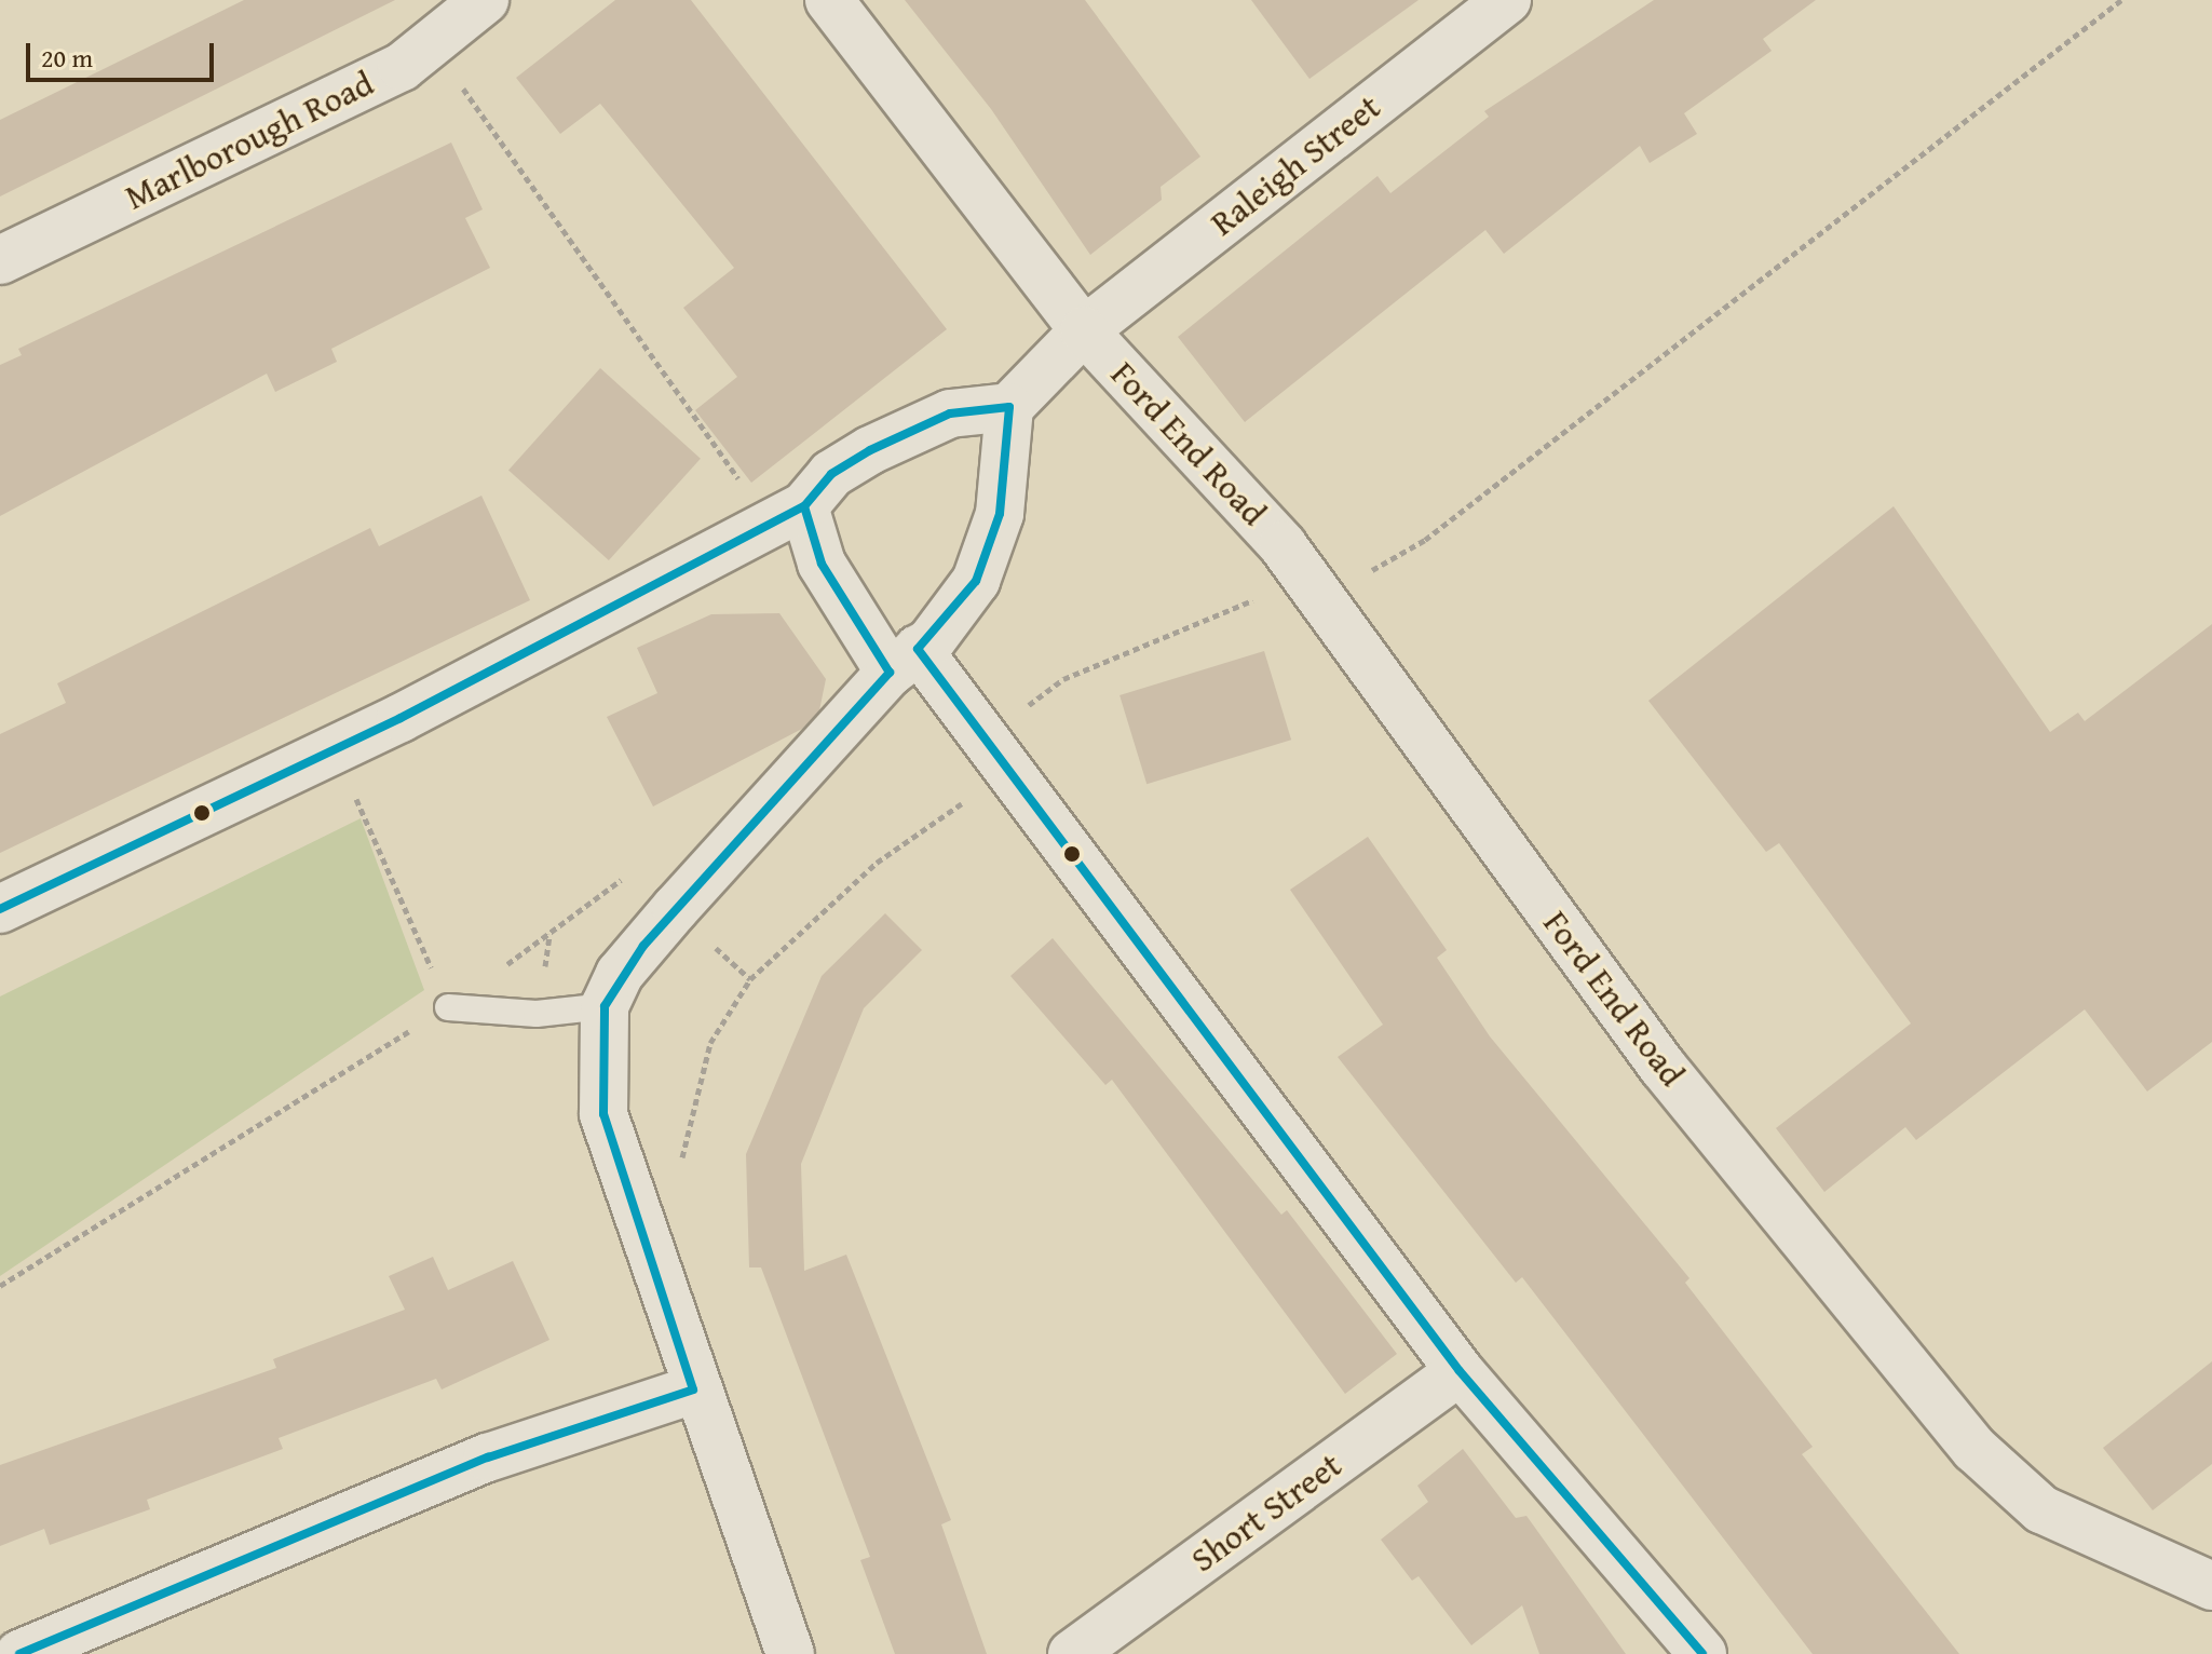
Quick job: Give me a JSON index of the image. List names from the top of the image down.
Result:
{
  "streets": {
    "street": [
      "Marlborough Road",
      "Raleigh Street",
      "Ford End Road",
      "Short Street"
    ]
  },
  "crossings": [
    ["Raleigh Street", "Ford End Road"]
  ],
  "scale_bar": "20 m"
}
